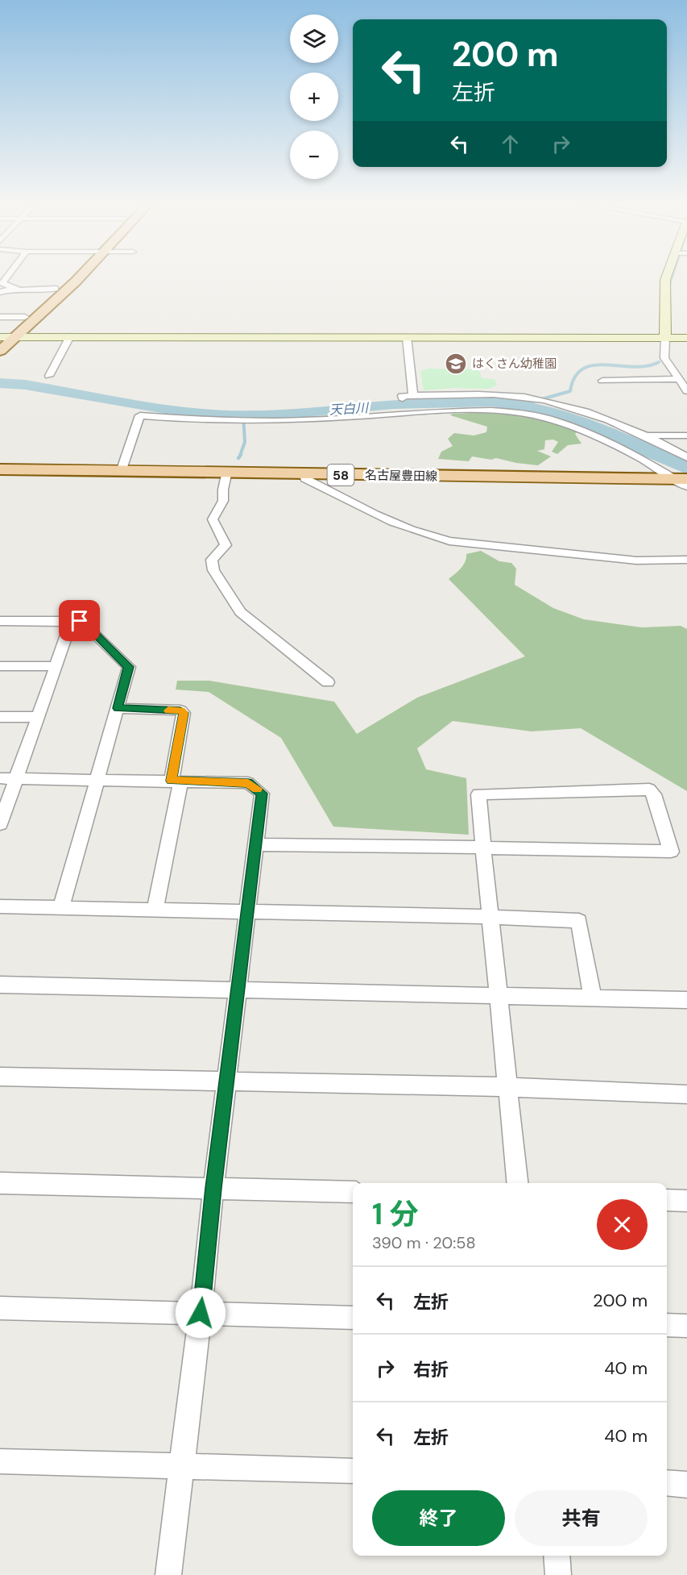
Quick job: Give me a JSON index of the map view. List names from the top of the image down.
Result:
{
  "streets": {
    "main road": ["58", "名古屋豊田線"]
  },
  "water": ["天白川"],
  "places": {
    "school or university": ["はくさん幼稚園"]
  },
  "page": {
    "map_buttons": ["+", "−"],
    "turn": ["200 m", "左折"],
    "heading": ["1 分", "390 m · 20:58"],
    "list": [
      {
        "name": "左折",
        "value": "200 m"
      },
      {
        "name": "右折",
        "value": "40 m"
      },
      {
        "name": "左折",
        "value": "40 m"
      }
    ],
    "buttons": ["終了", "共有"]
  }
}
